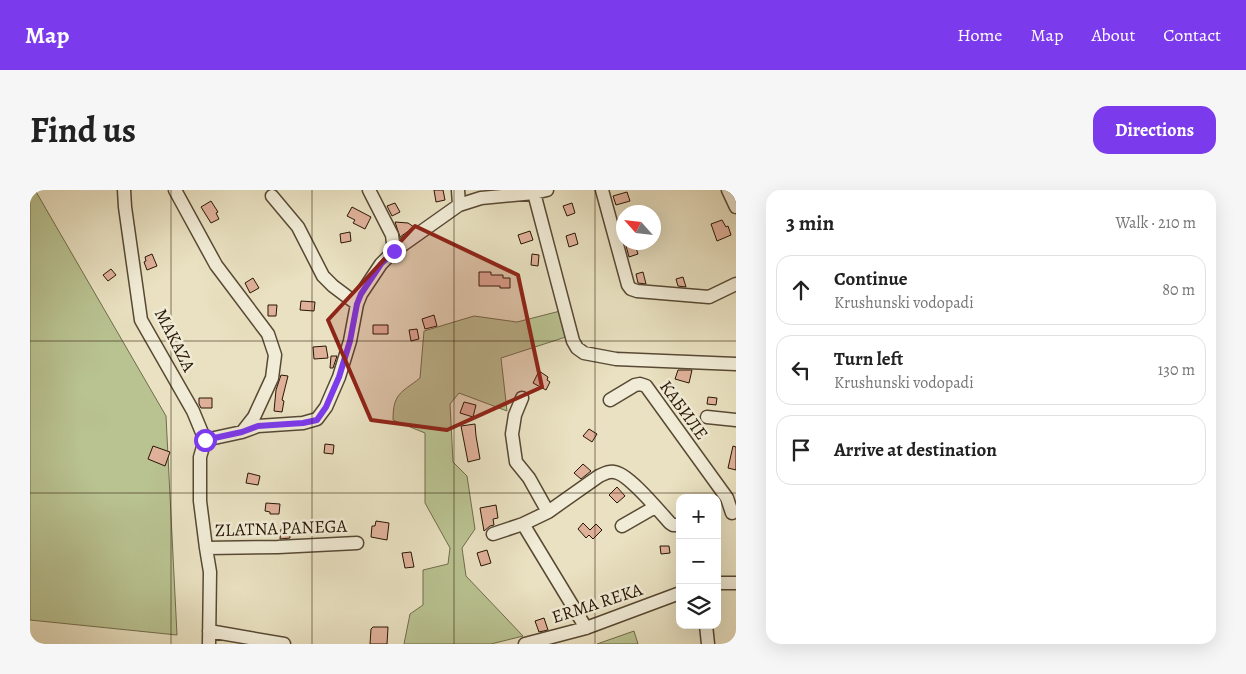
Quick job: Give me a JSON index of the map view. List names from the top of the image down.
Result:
{
  "streets": {
    "street": [
      "MAKAZA",
      "КАБИЛЕ",
      "ZLATNA PANEGA",
      "ERMA REKA"
    ]
  },
  "north": "top left",
  "page": {
    "header": "Map",
    "nav": [
      "Home",
      "Map",
      "About",
      "Contact"
    ],
    "title": "Find us",
    "buttons": "Directions",
    "heading": ["3 min", "Walk · 210 m"],
    "list": [
      ["Continue", "Krushunski vodopadi", "80 m"],
      ["Turn left", "Krushunski vodopadi", "130 m"],
      "Arrive at destination"
    ],
    "map_buttons": ["+", "−"]
  }
}
